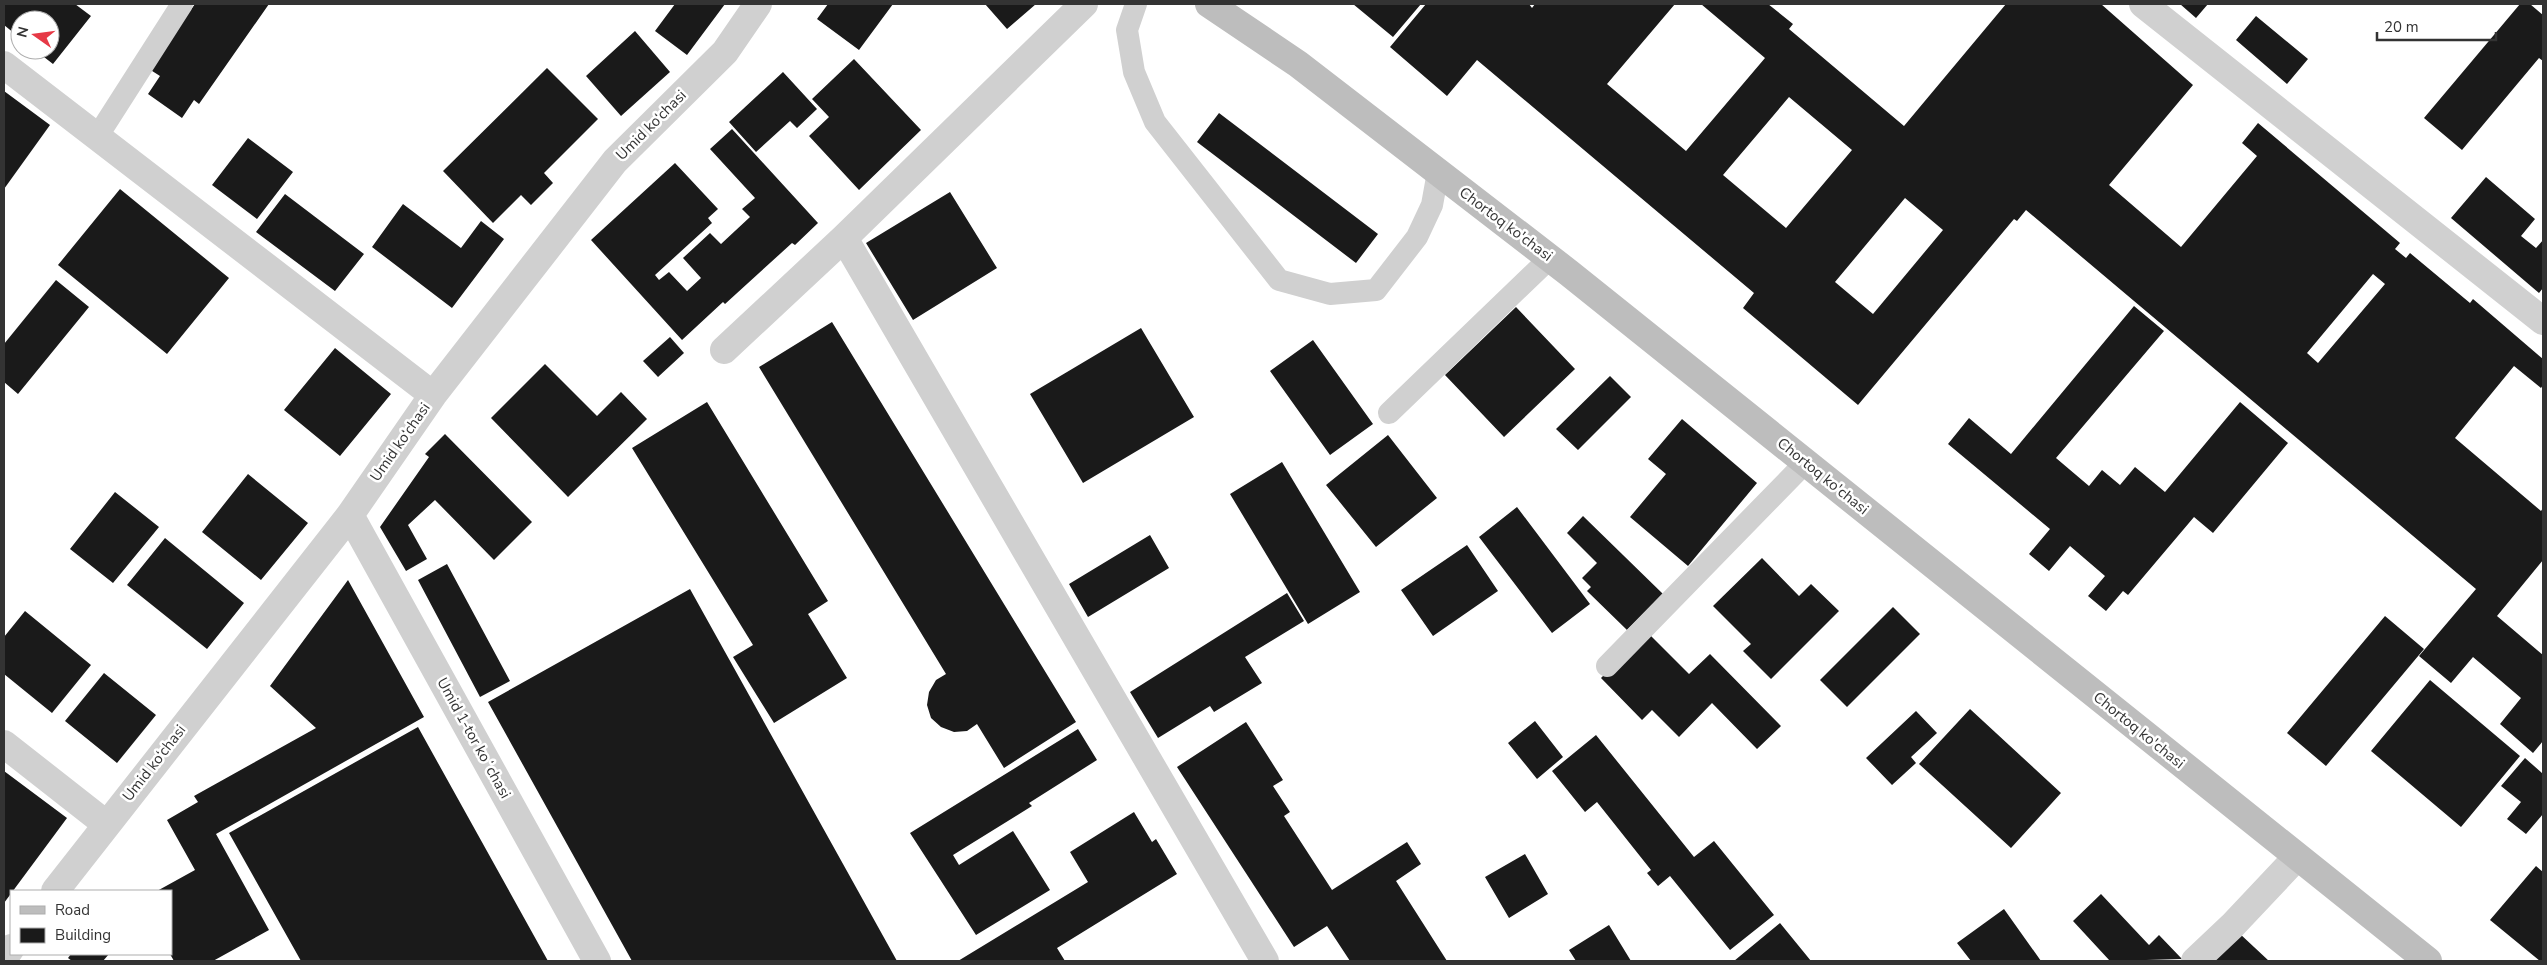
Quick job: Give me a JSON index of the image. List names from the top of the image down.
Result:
{
  "streets": {
    "street": ["Umid ko‘chasi", "Chortoq ko'chasi", "Umid 1-tor koʻchasi"]
  },
  "crossings": [
    ["Umid ko‘chasi", "Umid 1-tor koʻchasi"]
  ],
  "legend": ["Road", "Building"],
  "scale_bar": "20 m",
  "north": "left"
}
